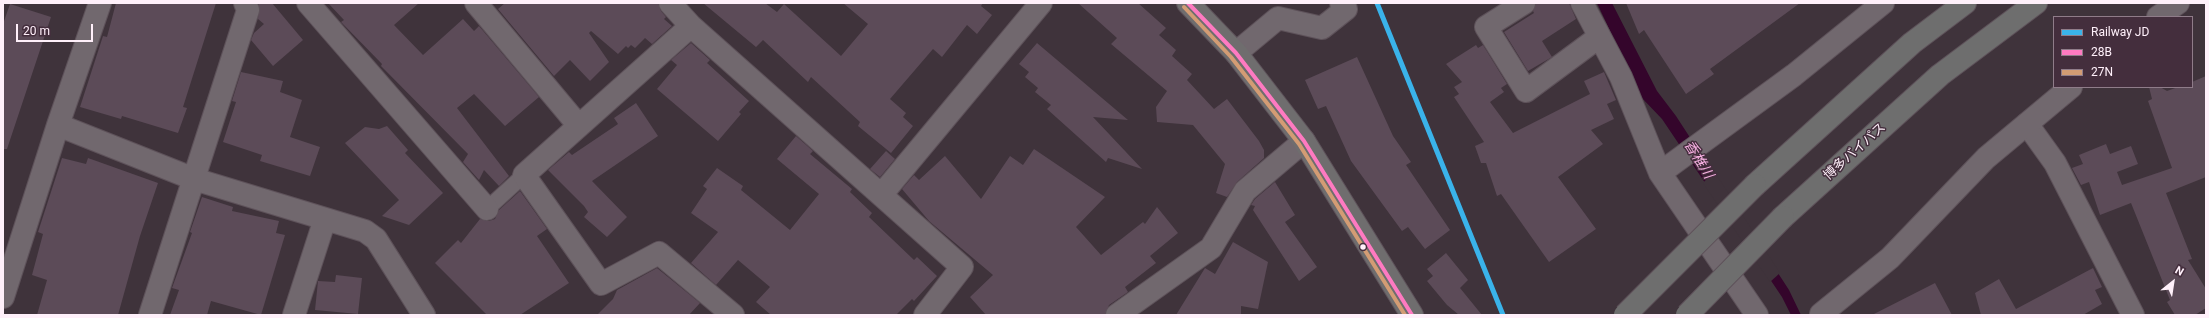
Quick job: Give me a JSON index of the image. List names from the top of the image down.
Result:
{
  "streets": {
    "highway": ["博多バイパス"]
  },
  "water": ["香椎川"],
  "lines": ["rail line JD", "transit line 28B", "transit line 27N"],
  "legend": ["Railway JD", "28B", "27N"],
  "scale_bar": "20 m",
  "north": "top right"
}
